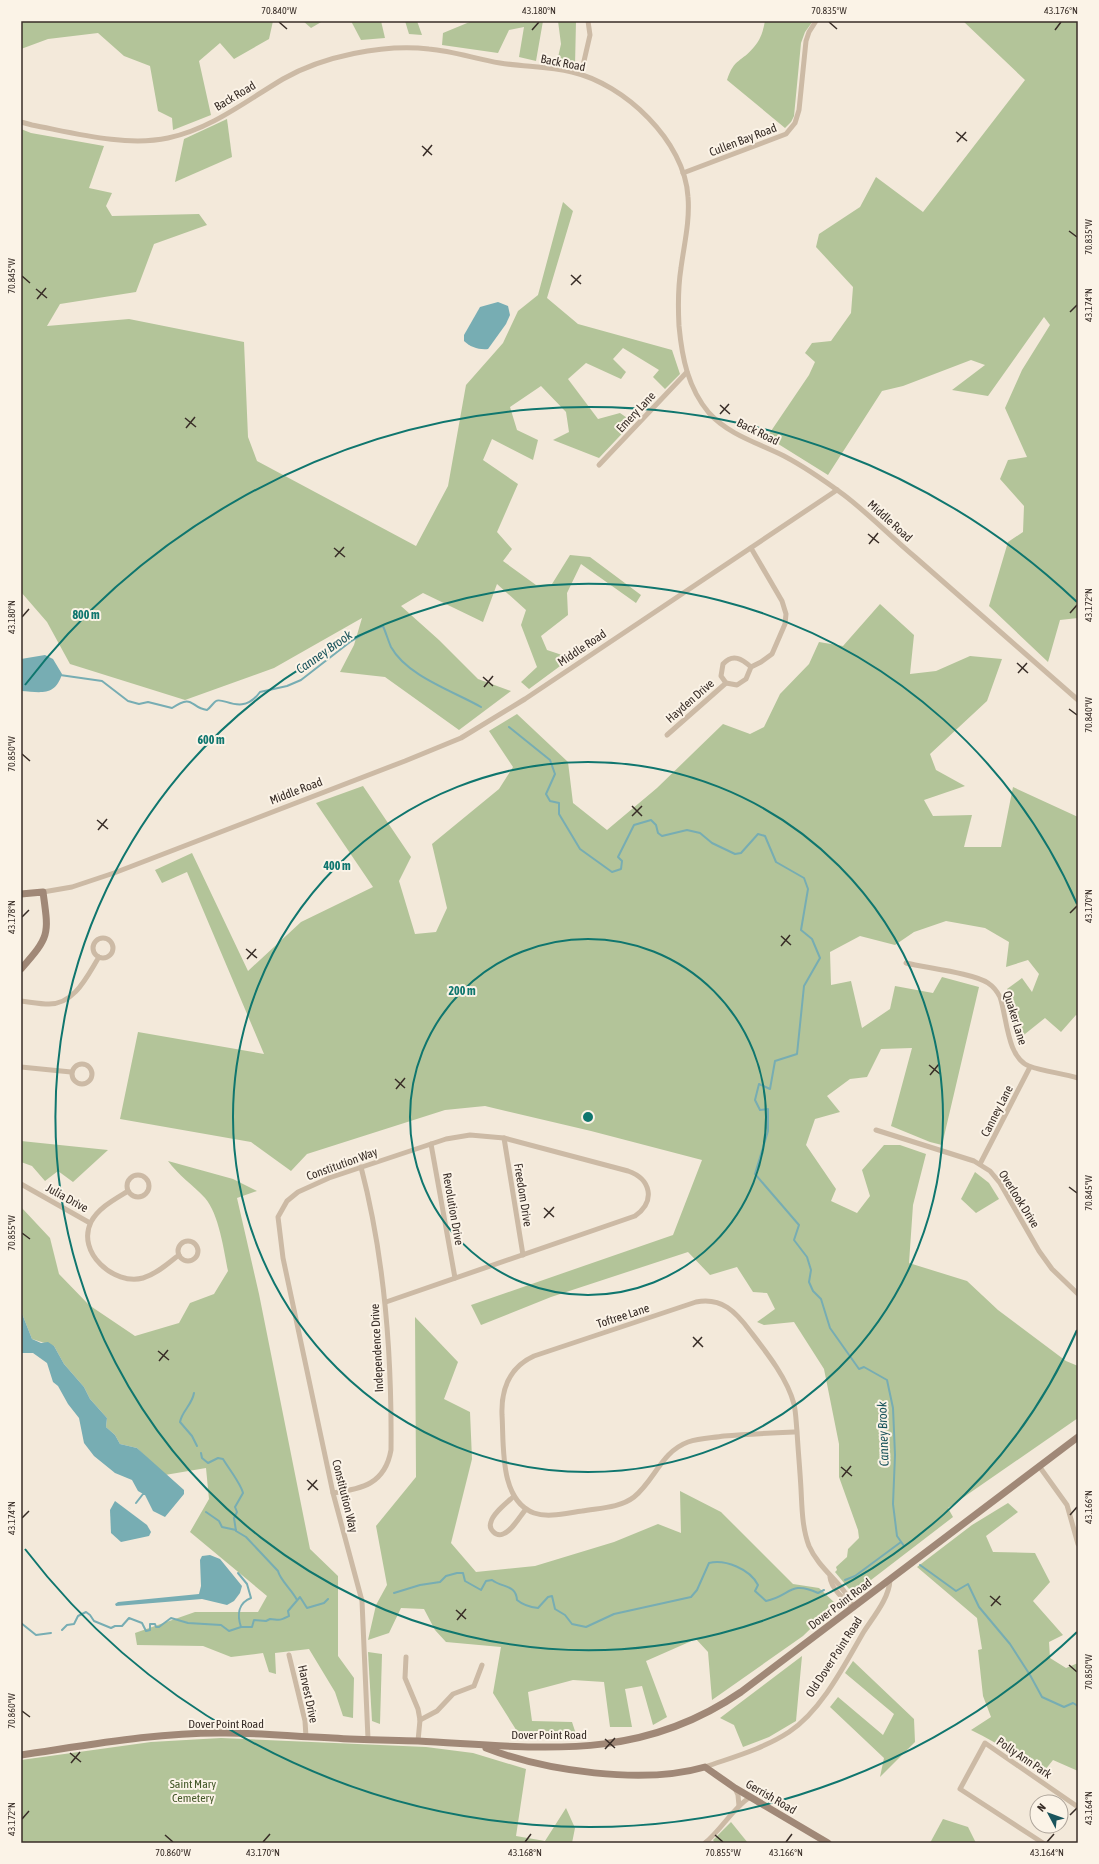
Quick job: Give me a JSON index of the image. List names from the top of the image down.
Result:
{
  "streets": {
    "main road": [
      "Middle Road",
      "Dover Point Road",
      "Old Dover Point Road",
      "Gerrish Road"
    ],
    "street": [
      "Back Road",
      "Cullen Bay Road",
      "Emery Lane",
      "Hayden Drive",
      "Quaker Lane",
      "Canney Lane",
      "Constitution Way",
      "Freedom Drive",
      "Julia Drive",
      "Overlook Drive",
      "Revolution Drive",
      "Toftree Lane",
      "Independence Drive",
      "Harvest Drive",
      "Polly Ann Park"
    ]
  },
  "crossings": [
    ["Back Road", "Cullen Bay Road"],
    ["Back Road", "Emery Lane"],
    ["Back Road", "Middle Road"],
    ["Middle Road", "Hayden Drive"],
    ["Quaker Lane", "Canney Lane"],
    ["Canney Lane", "Overlook Drive"],
    ["Constitution Way", "Freedom Drive"],
    ["Constitution Way", "Revolution Drive"],
    ["Constitution Way", "Independence Drive"],
    ["Constitution Way", "Dover Point Road"],
    ["Toftree Lane", "Dover Point Road"],
    ["Dover Point Road", "Old Dover Point Road"],
    ["Dover Point Road", "Harvest Drive"],
    ["Old Dover Point Road", "Gerrish Road"]
  ],
  "water": ["Canney Brook"],
  "parks": ["Saint Mary Cemetery"],
  "north": "top left",
  "coordinates": [
    "70.840°W",
    "43.180°N",
    "70.835°W",
    "43.176°N",
    "70.845°W",
    "43.174°N",
    "43.172°N",
    "70.850°W",
    "43.170°N",
    "43.178°N",
    "70.855°W",
    "43.166°N",
    "70.860°W",
    "43.164°N",
    "43.168°N"
  ],
  "rings": [
    "800 m",
    "600 m",
    "400 m",
    "200 m"
  ]
}
